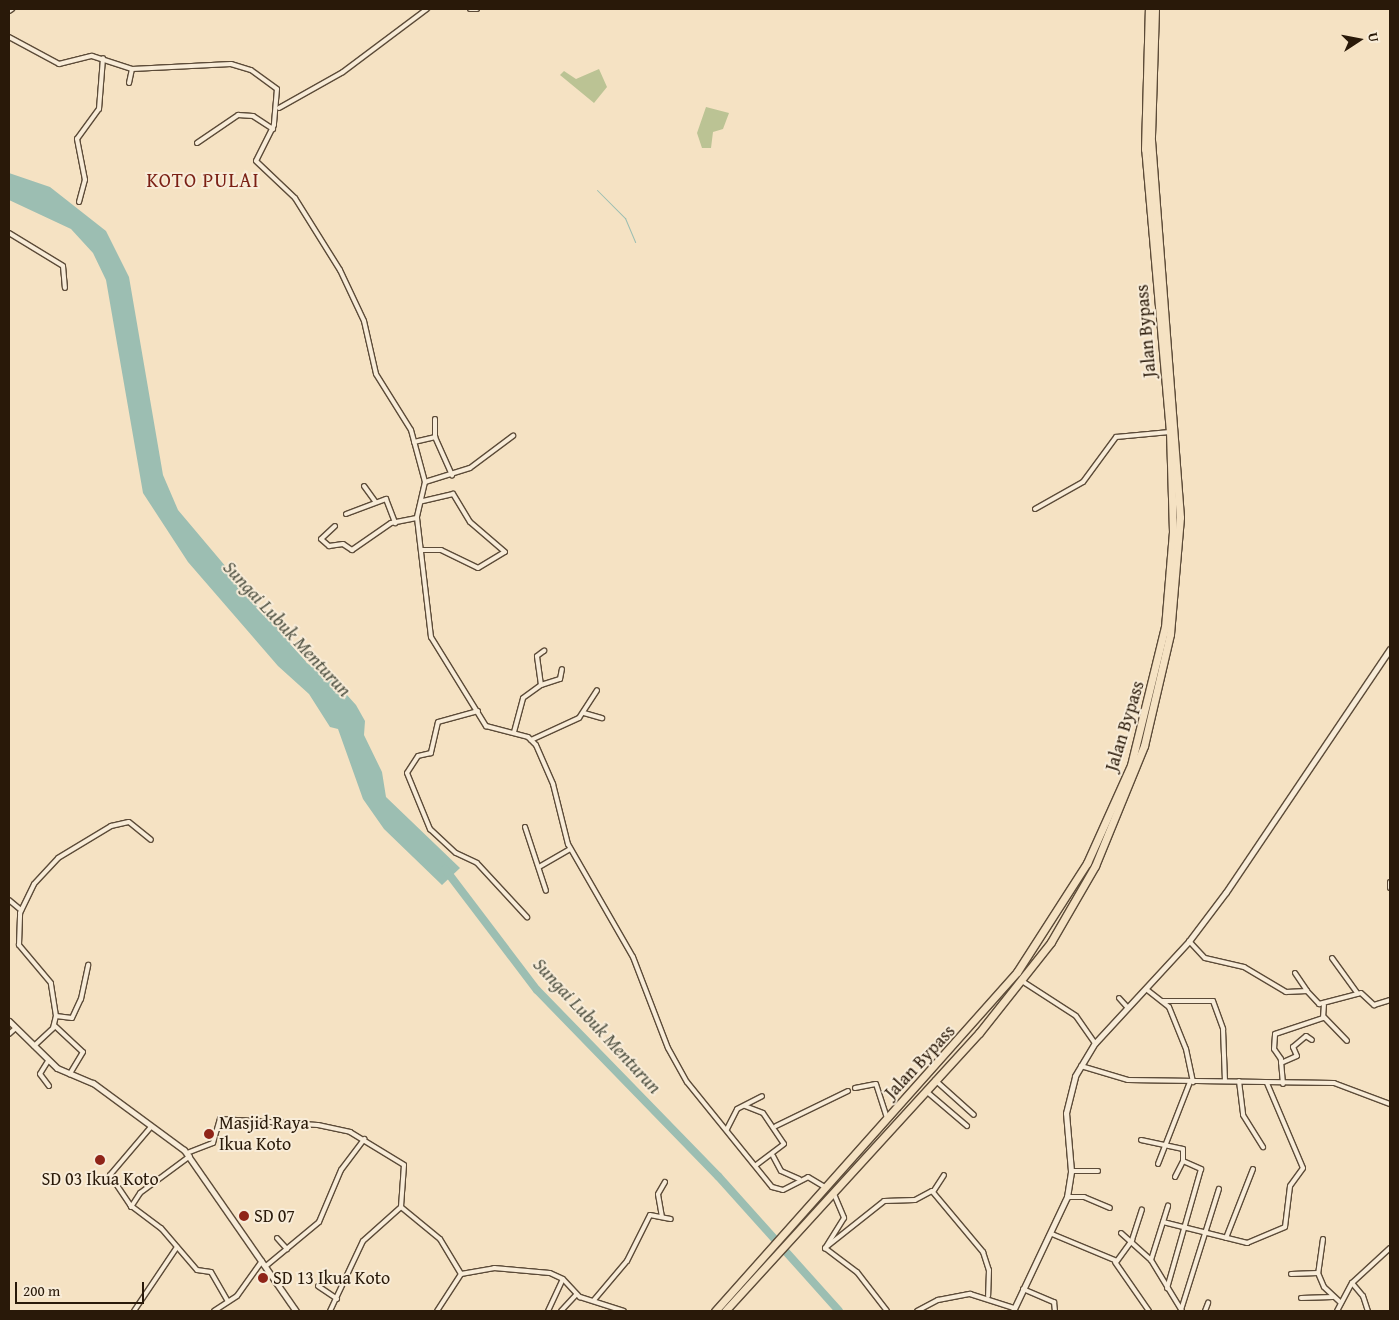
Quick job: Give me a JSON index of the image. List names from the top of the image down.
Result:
{
  "streets": {
    "highway": ["Jalan Bypass"]
  },
  "districts": ["KOTO PULAI"],
  "water": ["Sungai Lubuk Menturun"],
  "places": [
    "Masjid Raya Ikua Koto",
    "SD 03 Ikua Koto",
    "SD 07",
    "SD 13 Ikua Koto"
  ],
  "scale_bar": "200 m",
  "north": "right"
}
